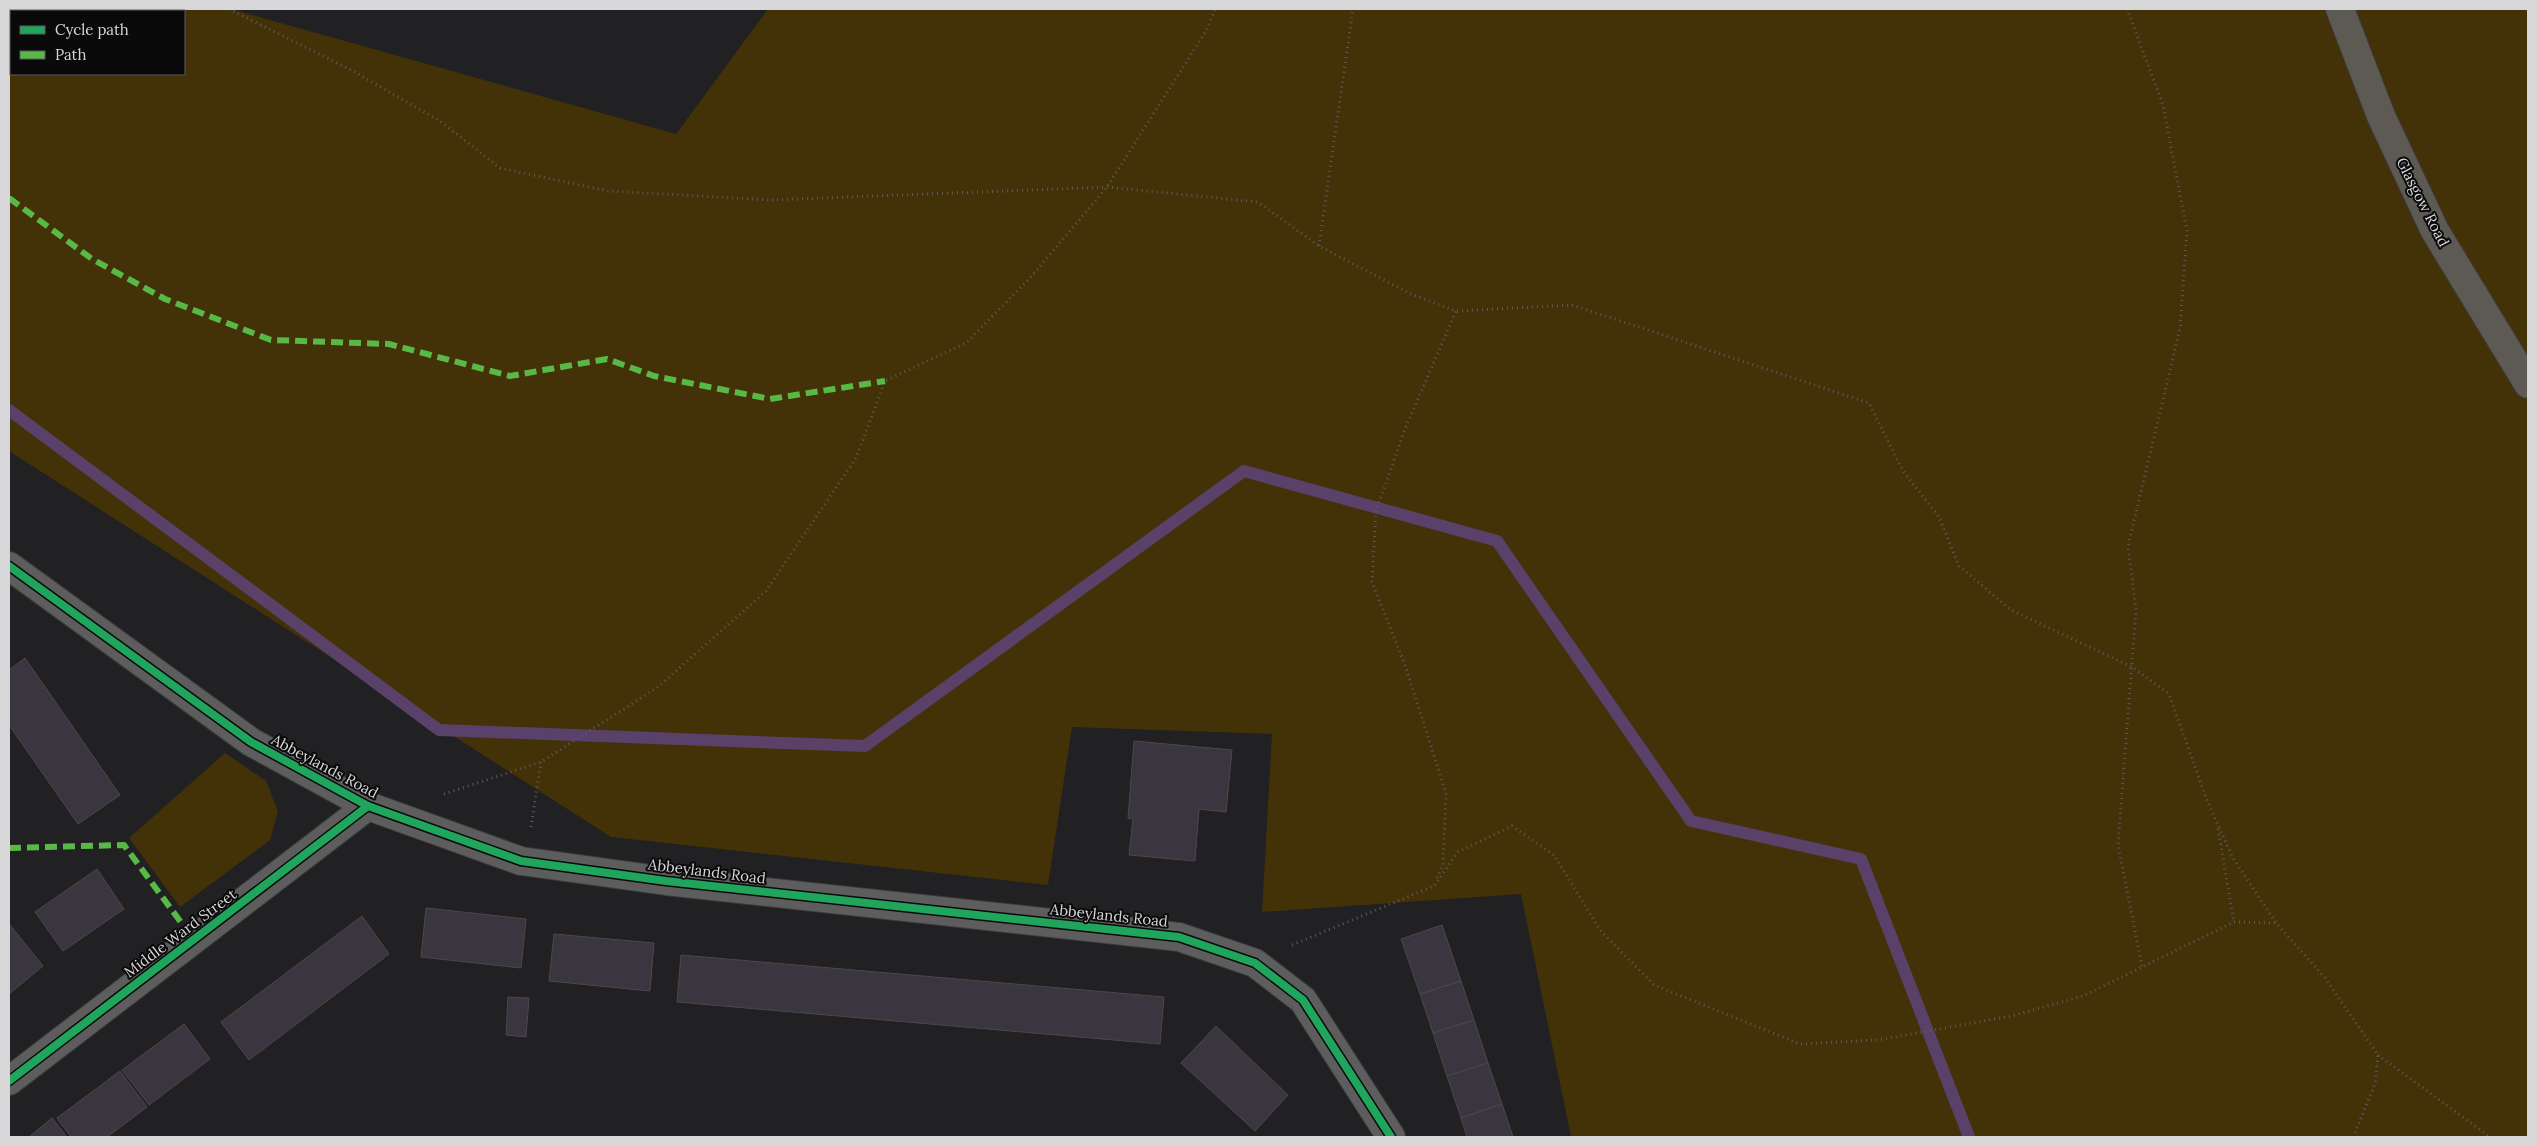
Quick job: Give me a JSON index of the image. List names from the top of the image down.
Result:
{
  "streets": {
    "main road": ["Glasgow Road"],
    "street": ["Abbeylands Road", "Middle Ward Street"]
  },
  "crossings": [
    ["Abbeylands Road", "Middle Ward Street"]
  ],
  "legend": ["Cycle path", "Path"]
}
